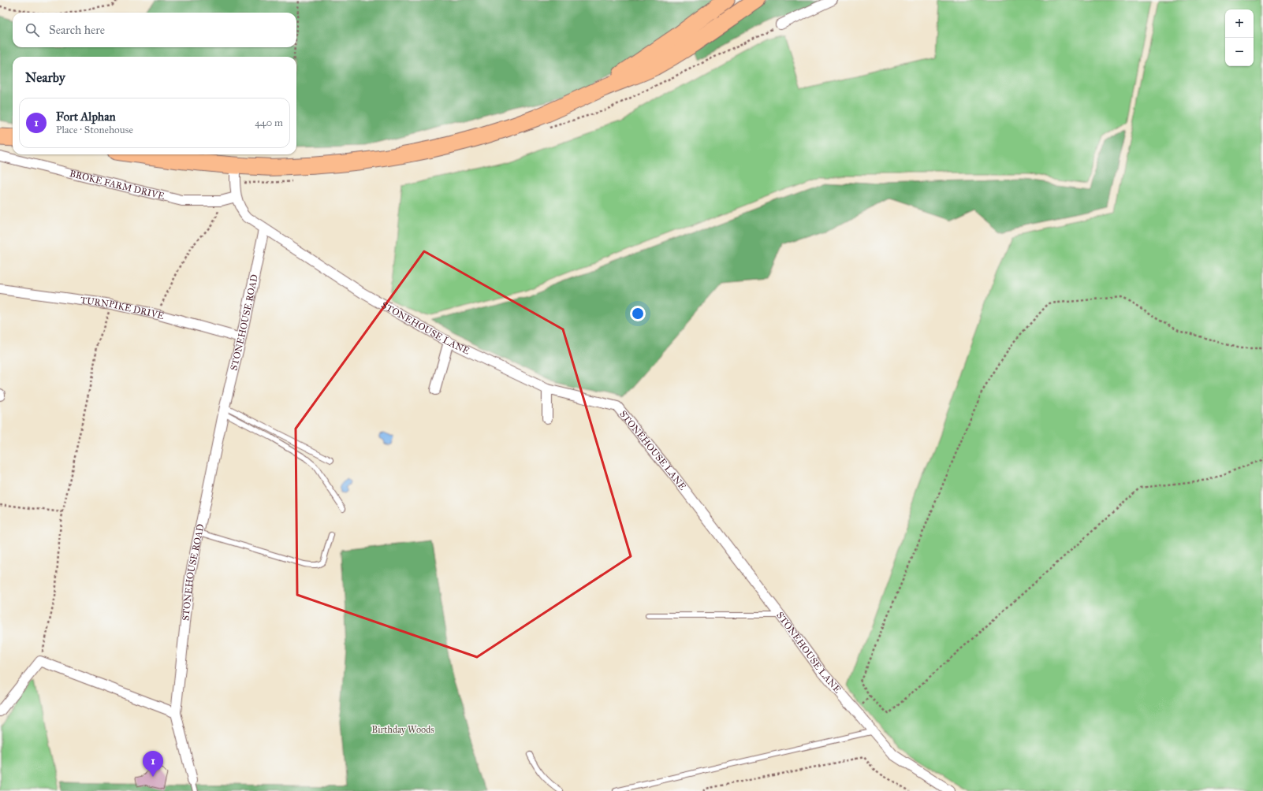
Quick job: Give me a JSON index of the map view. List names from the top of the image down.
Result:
{
  "streets": {
    "street": [
      "BROKE FARM DRIVE",
      "TURNPIKE DRIVE",
      "STONEHOUSE ROAD",
      "STONEHOUSE LANE"
    ]
  },
  "crossings": [
    ["BROKE FARM DRIVE", "STONEHOUSE LANE"],
    ["TURNPIKE DRIVE", "STONEHOUSE ROAD"],
    ["STONEHOUSE ROAD", "STONEHOUSE LANE"]
  ],
  "parks": ["Birthday Woods"],
  "page": {
    "map_buttons": ["+", "−"],
    "search": "Search here",
    "heading": "Nearby",
    "list": [
      {
        "mark": "1",
        "name": "Fort Alphan",
        "note": "Place · Stonehouse",
        "value": "440 m"
      }
    ],
    "pins": "1"
  }
}
